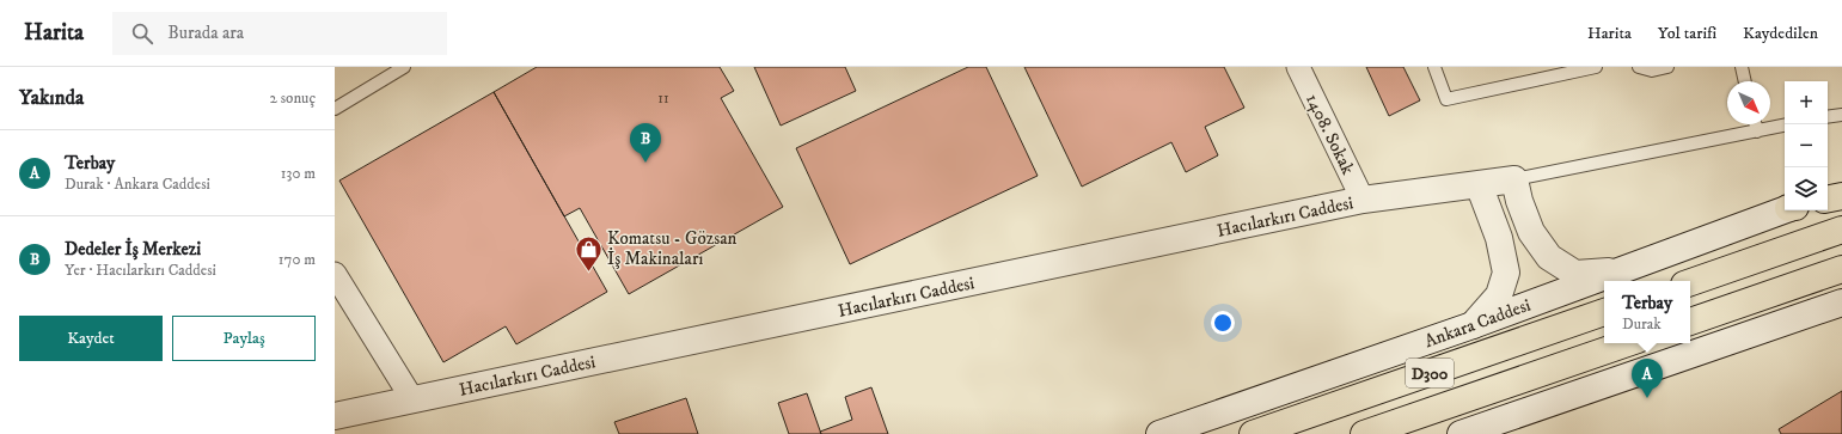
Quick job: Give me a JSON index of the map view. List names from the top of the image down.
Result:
{
  "streets": {
    "highway": ["Ankara Caddesi", "D300"],
    "street": ["1408. Sokak", "Hacılarkırı Caddesi"]
  },
  "crossings": [
    ["1408. Sokak", "Hacılarkırı Caddesi"]
  ],
  "places": {
    "shop": ["Komatsu - Gözsan İş Makinaları"]
  },
  "house_numbers": ["11"],
  "north": "bottom right",
  "page": {
    "header": "Harita",
    "search": "Burada ara",
    "nav": ["Harita", "Yol tarifi", "Kaydedilen"],
    "heading": ["Yakında", "2 sonuç"],
    "map_buttons": ["+", "−"],
    "pins": ["B", "A"],
    "list": [
      {
        "mark": "A",
        "name": "Terbay",
        "note": "Durak · Ankara Caddesi",
        "value": "130 m"
      },
      {
        "mark": "B",
        "name": "Dedeler İş Merkezi",
        "note": "Yer · Hacılarkırı Caddesi",
        "value": "170 m"
      }
    ],
    "popup": ["Terbay", "Durak"],
    "buttons": ["Kaydet", "Paylaş"]
  }
}
